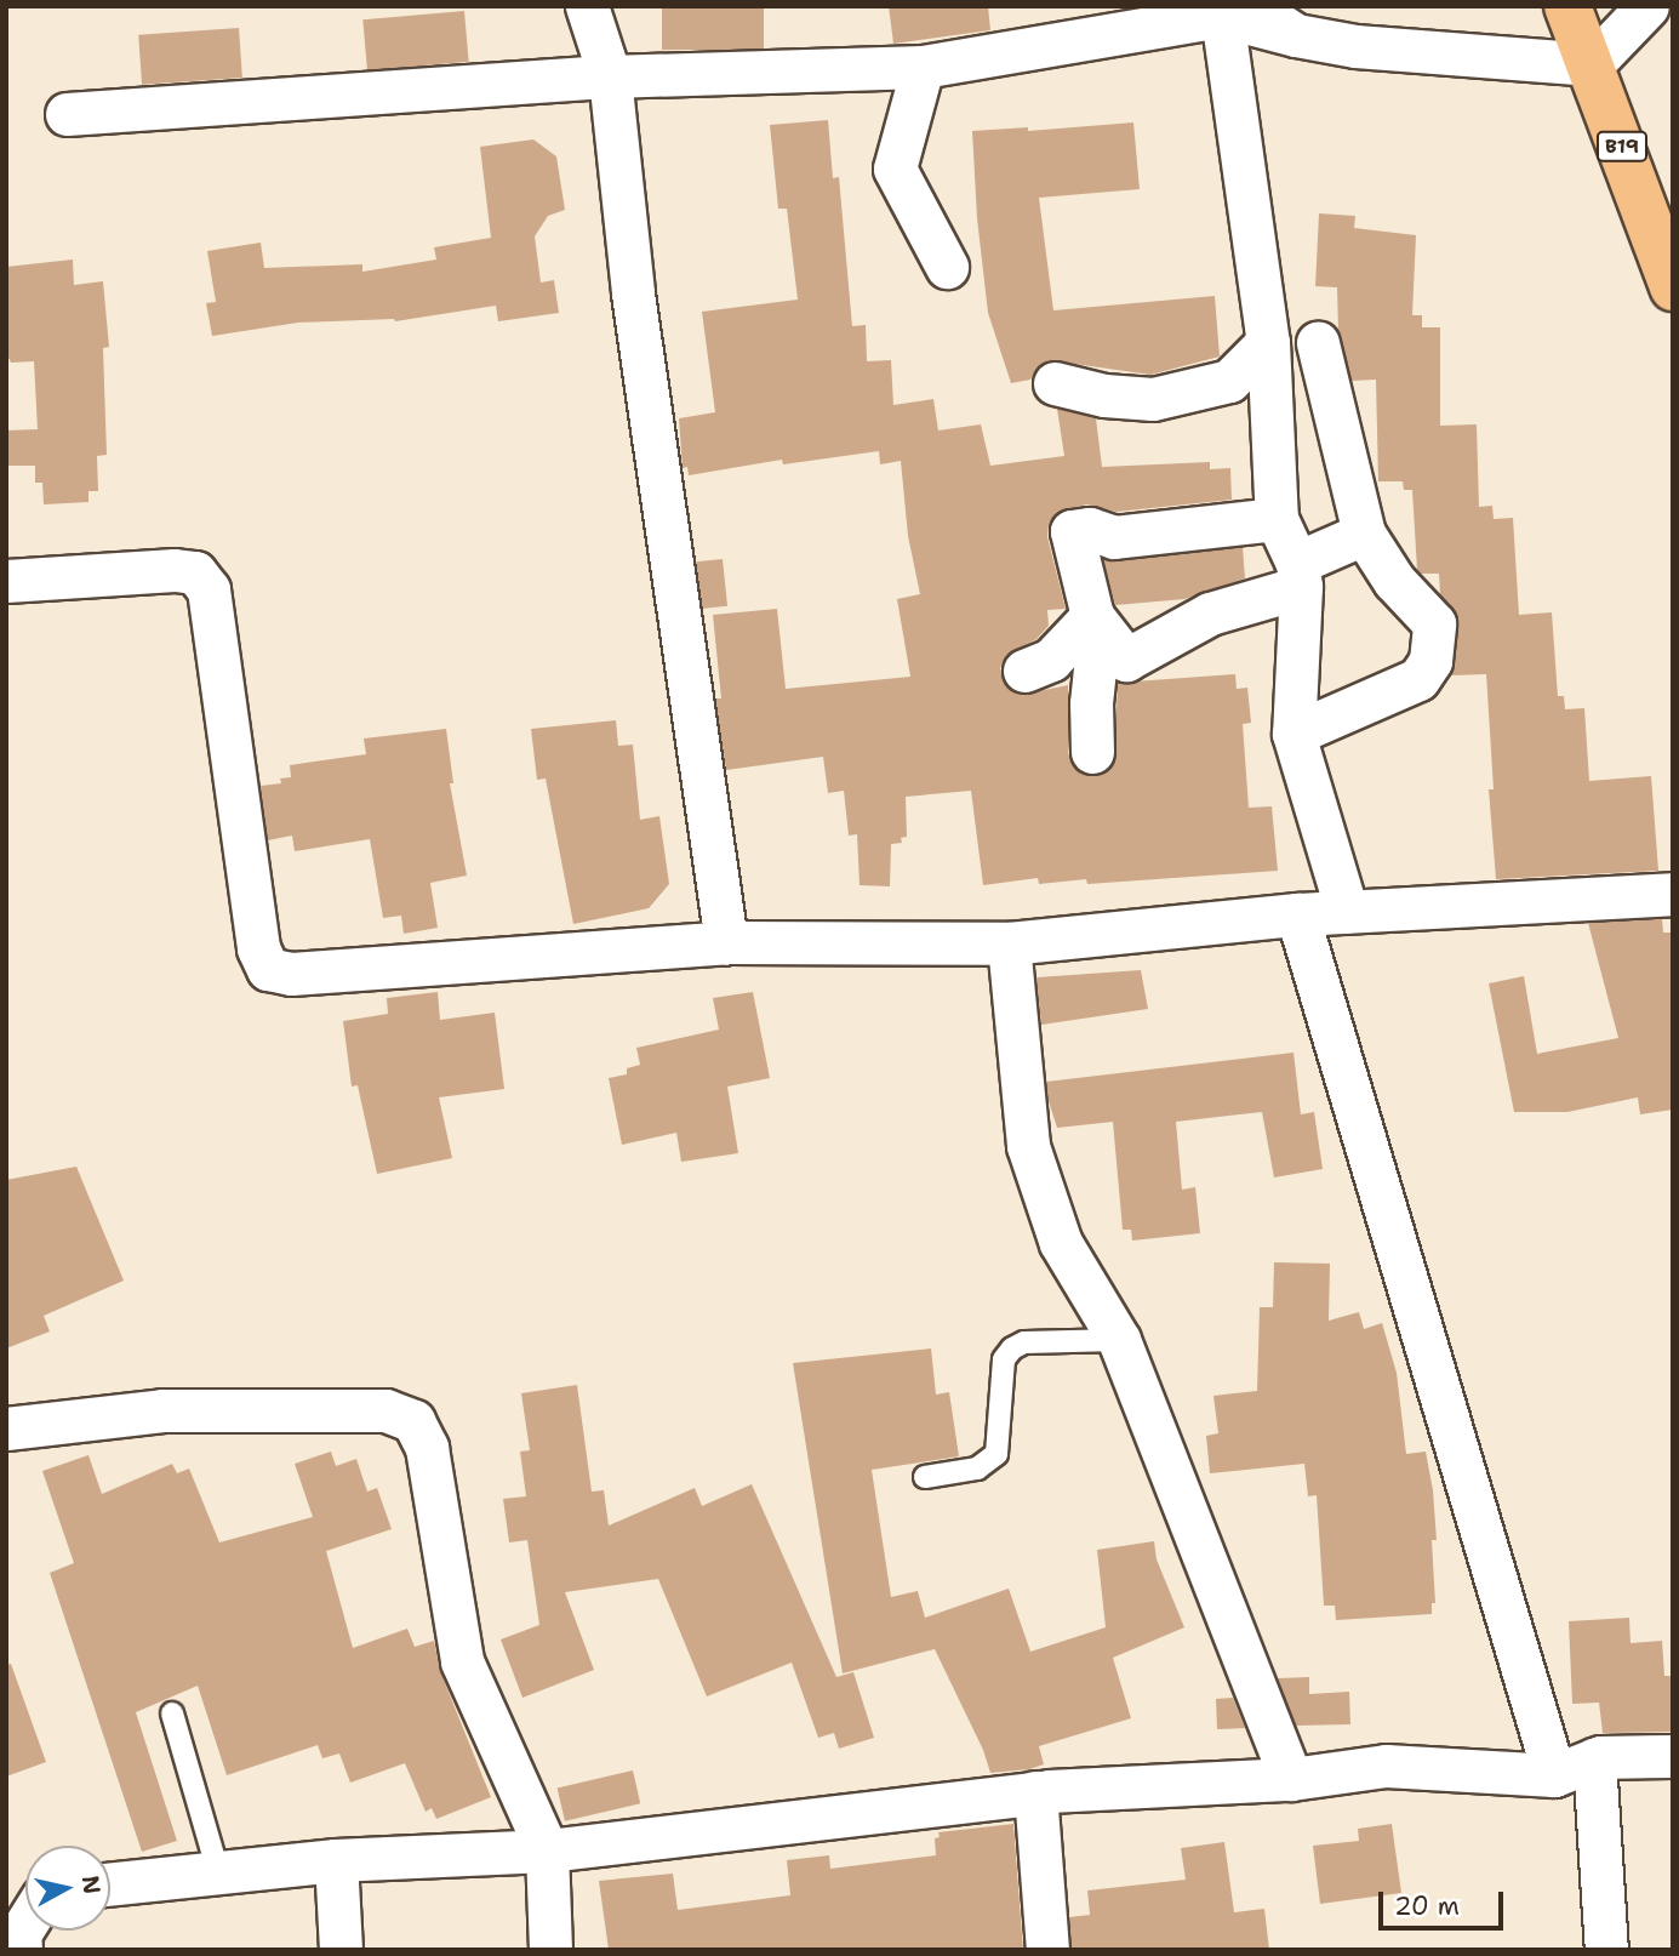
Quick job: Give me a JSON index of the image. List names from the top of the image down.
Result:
{
  "streets": {
    "highway": ["B19"]
  },
  "scale_bar": "20 m",
  "north": "right"
}
